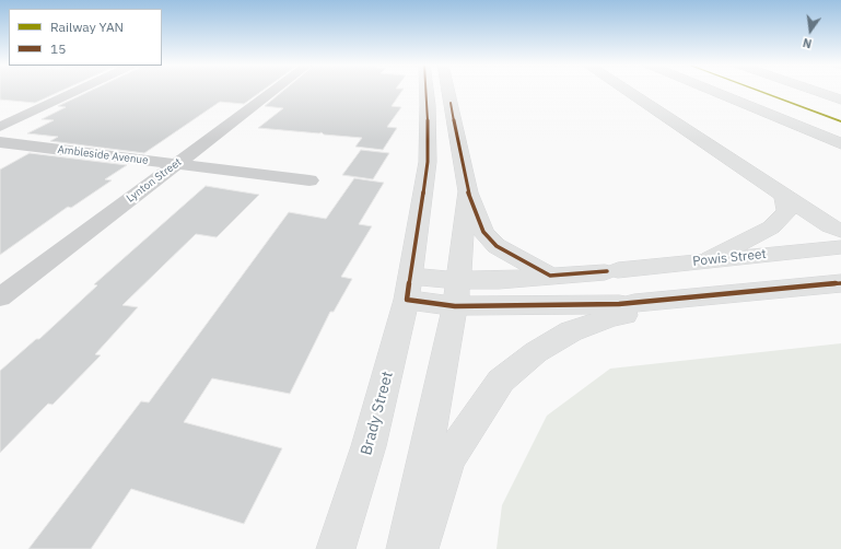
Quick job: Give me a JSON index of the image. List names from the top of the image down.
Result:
{
  "streets": {
    "main road": ["Powis Street", "Brady Street"],
    "street": ["Ambleside Avenue", "Lynton Street"]
  },
  "crossings": [
    ["Ambleside Avenue", "Lynton Street"],
    ["Powis Street", "Brady Street"]
  ],
  "lines": ["rail line YAN", "transit line 15"],
  "legend": ["Railway YAN", "15"],
  "north": "bottom"
}
